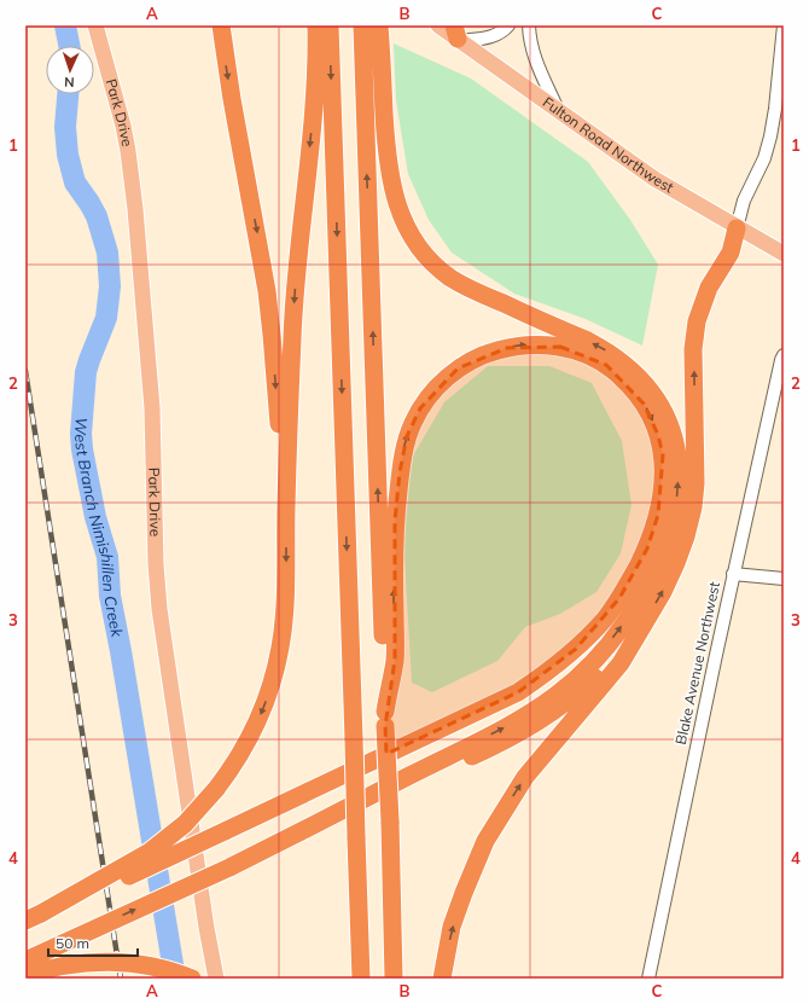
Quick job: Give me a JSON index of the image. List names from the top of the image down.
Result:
{
  "streets": {
    "main road": ["Park Drive", "Fulton Road Northwest"],
    "street": ["Blake Avenue Northwest"]
  },
  "water": ["West Branch Nimishillen Creek"],
  "scale_bar": "50 m",
  "north": "bottom",
  "grid": {
    "columns": ["A", "B", "C"],
    "rows": [
      "1",
      "2",
      "3",
      "4"
    ]
  }
}
